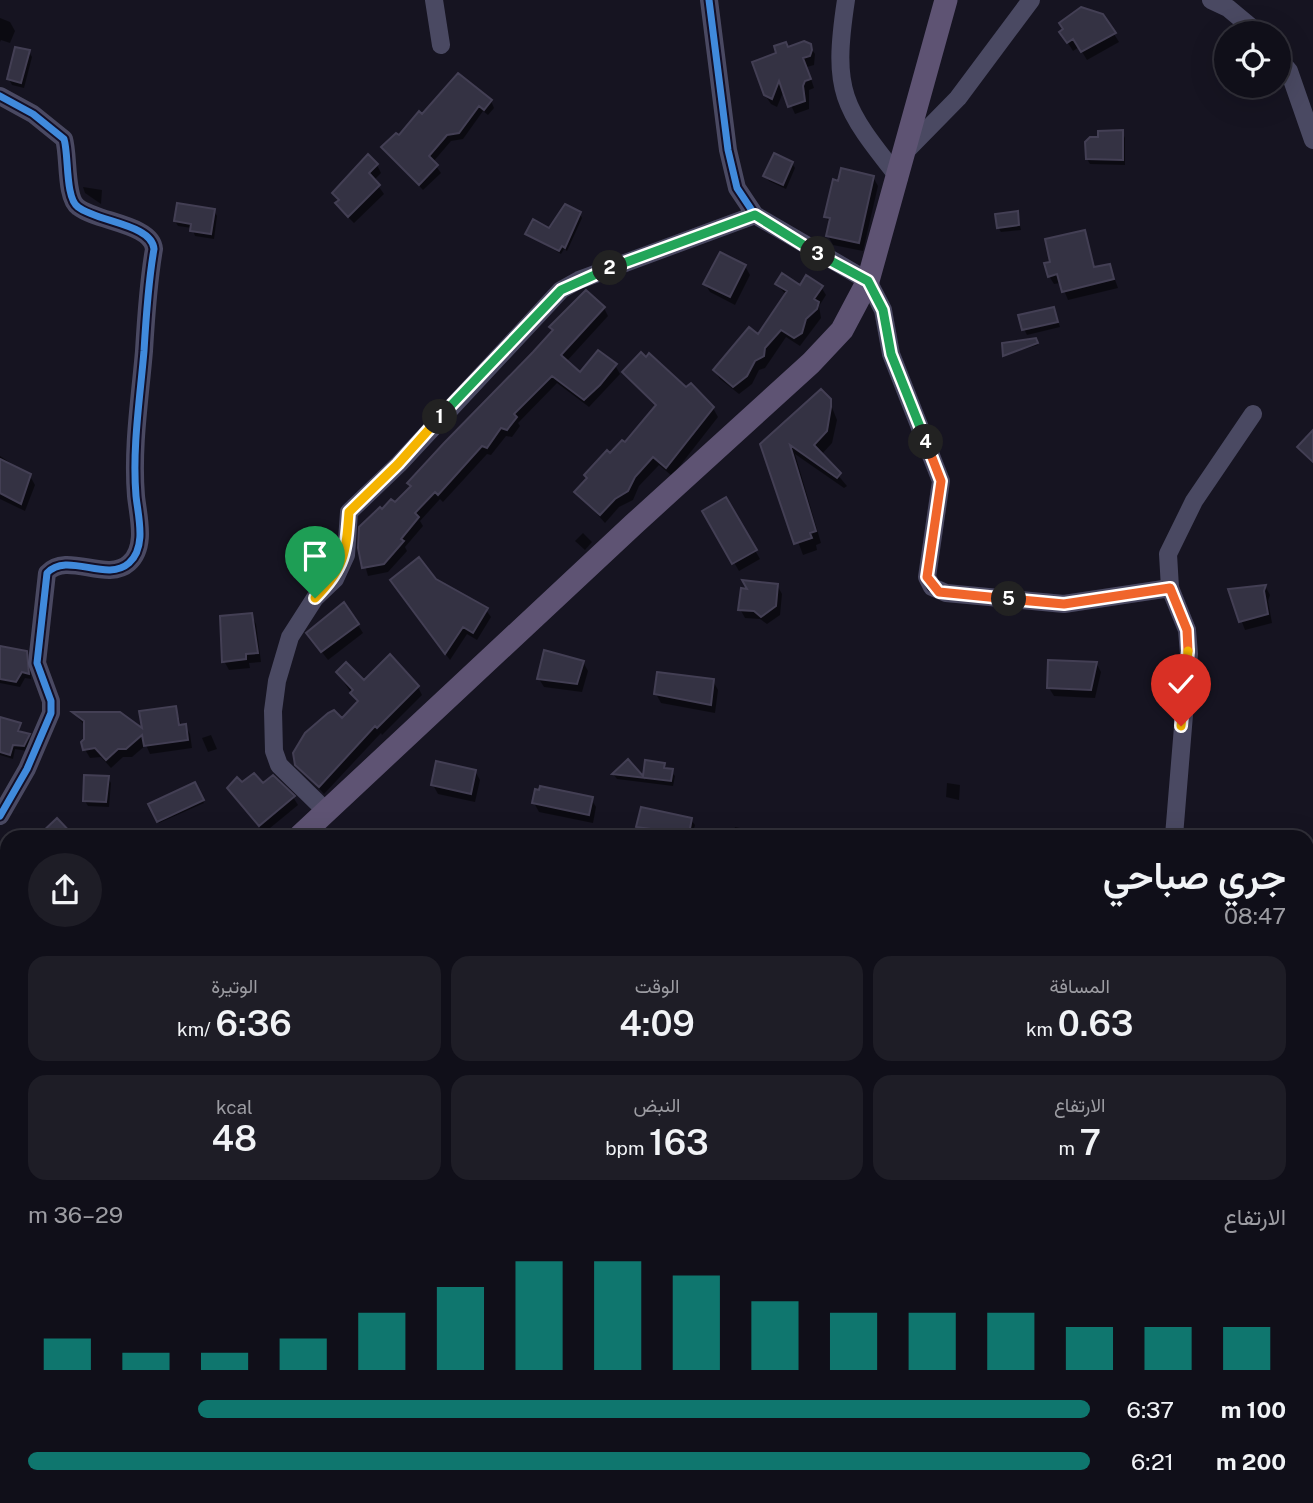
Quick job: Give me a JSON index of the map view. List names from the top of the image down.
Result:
{
  "page": {
    "pins": [
      "3",
      "2",
      "1",
      "4",
      "5"
    ],
    "heading": ["جري صباحي", "08:47"],
    "stats": [
      ["المسافة", "0.63 km"],
      ["الوقت", "4:09"],
      ["الوتيرة", "6:36 /km"],
      ["الارتفاع", "7 m"],
      ["النبض", "163 bpm"],
      ["kcal", "48"]
    ],
    "chart": ["الارتفاع", "29–36 m"],
    "list": [
      {
        "name": "100 m",
        "note": "6:37"
      },
      {
        "name": "200 m",
        "note": "6:21"
      }
    ]
  }
}
